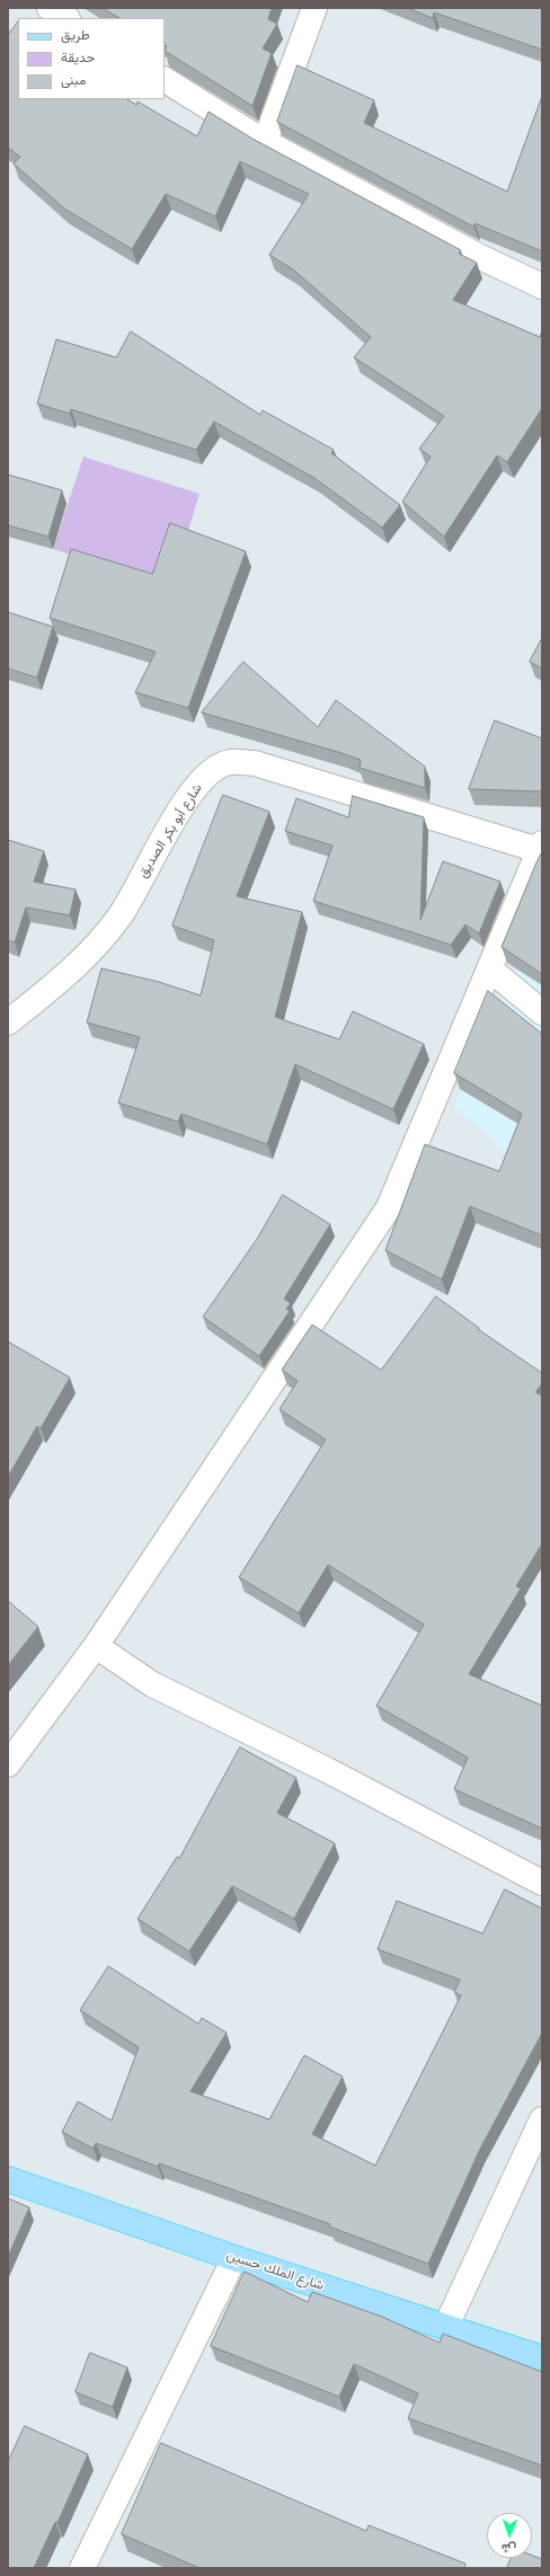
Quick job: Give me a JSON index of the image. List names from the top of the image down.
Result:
{
  "streets": {
    "main road": ["شارع الملك حسين"],
    "street": ["شارع أبو بكر الصديق"]
  },
  "legend": ["طريق", "حديقة", "مبنى"],
  "north": "bottom"
}
